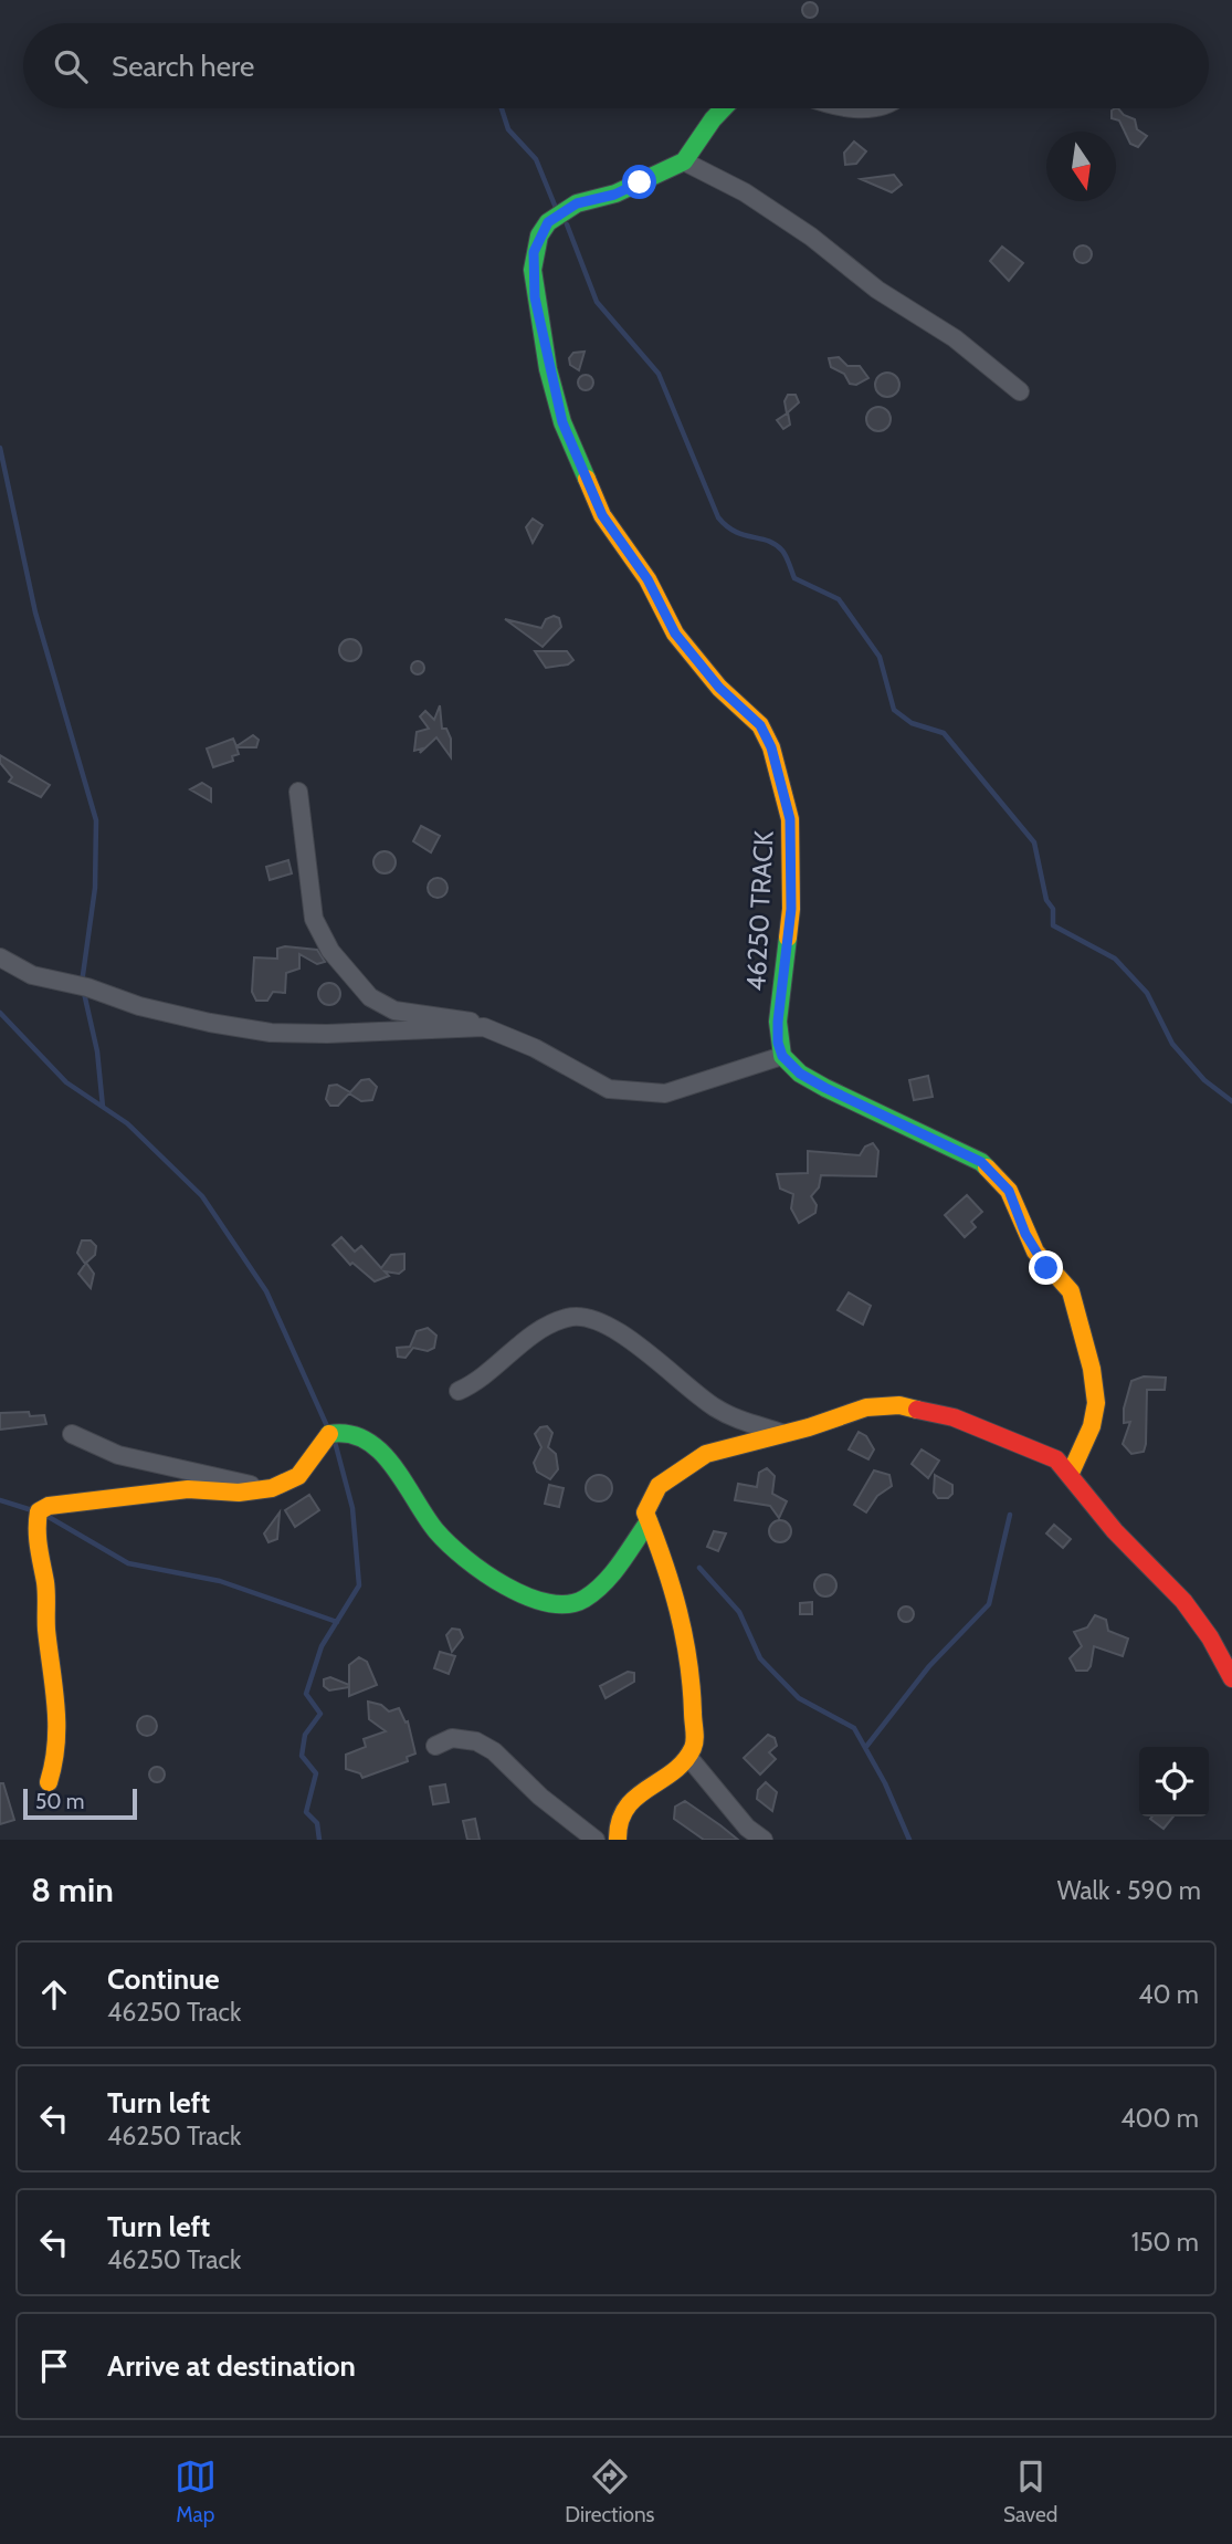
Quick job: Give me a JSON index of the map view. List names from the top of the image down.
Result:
{
  "streets": {
    "street": ["46250 TRACK"]
  },
  "scale_bar": "50 m",
  "north": "bottom",
  "page": {
    "search": "Search here",
    "scale": "50 m",
    "heading": ["8 min", "Walk · 590 m"],
    "list": [
      ["Continue", "46250 Track", "40 m"],
      ["Turn left", "46250 Track", "400 m"],
      ["Turn left", "46250 Track", "150 m"],
      "Arrive at destination"
    ],
    "nav": ["Map", "Directions", "Saved"]
  }
}
